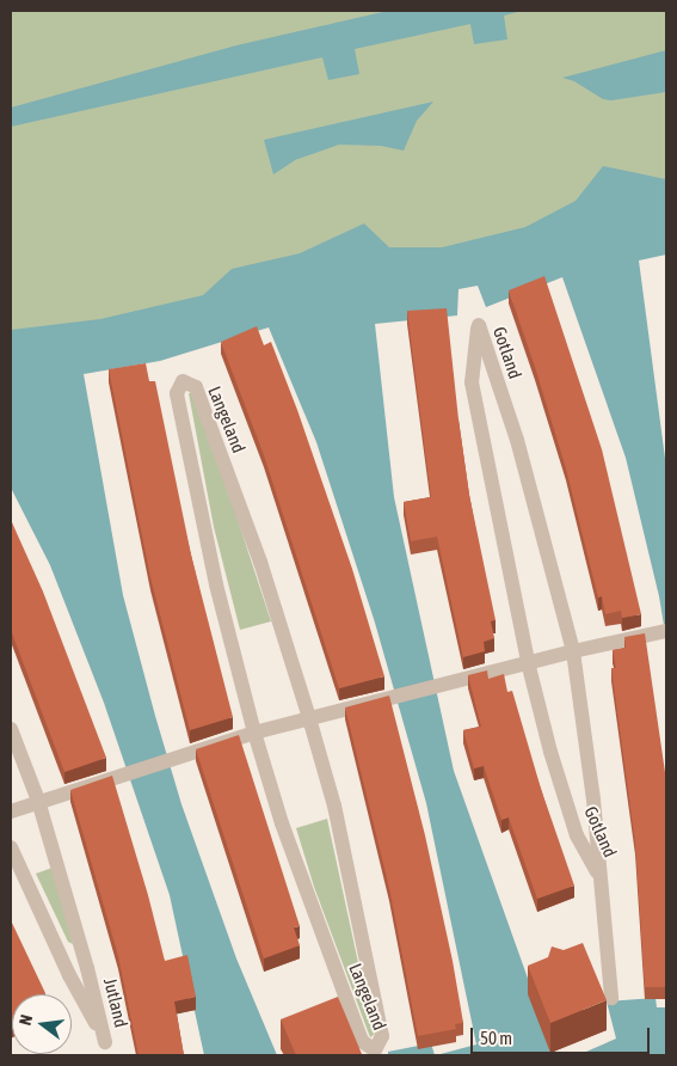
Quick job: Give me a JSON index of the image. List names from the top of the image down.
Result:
{
  "streets": {
    "street": ["Gotland", "Langeland", "Jutland"]
  },
  "scale_bar": "50 m",
  "north": "left"
}
